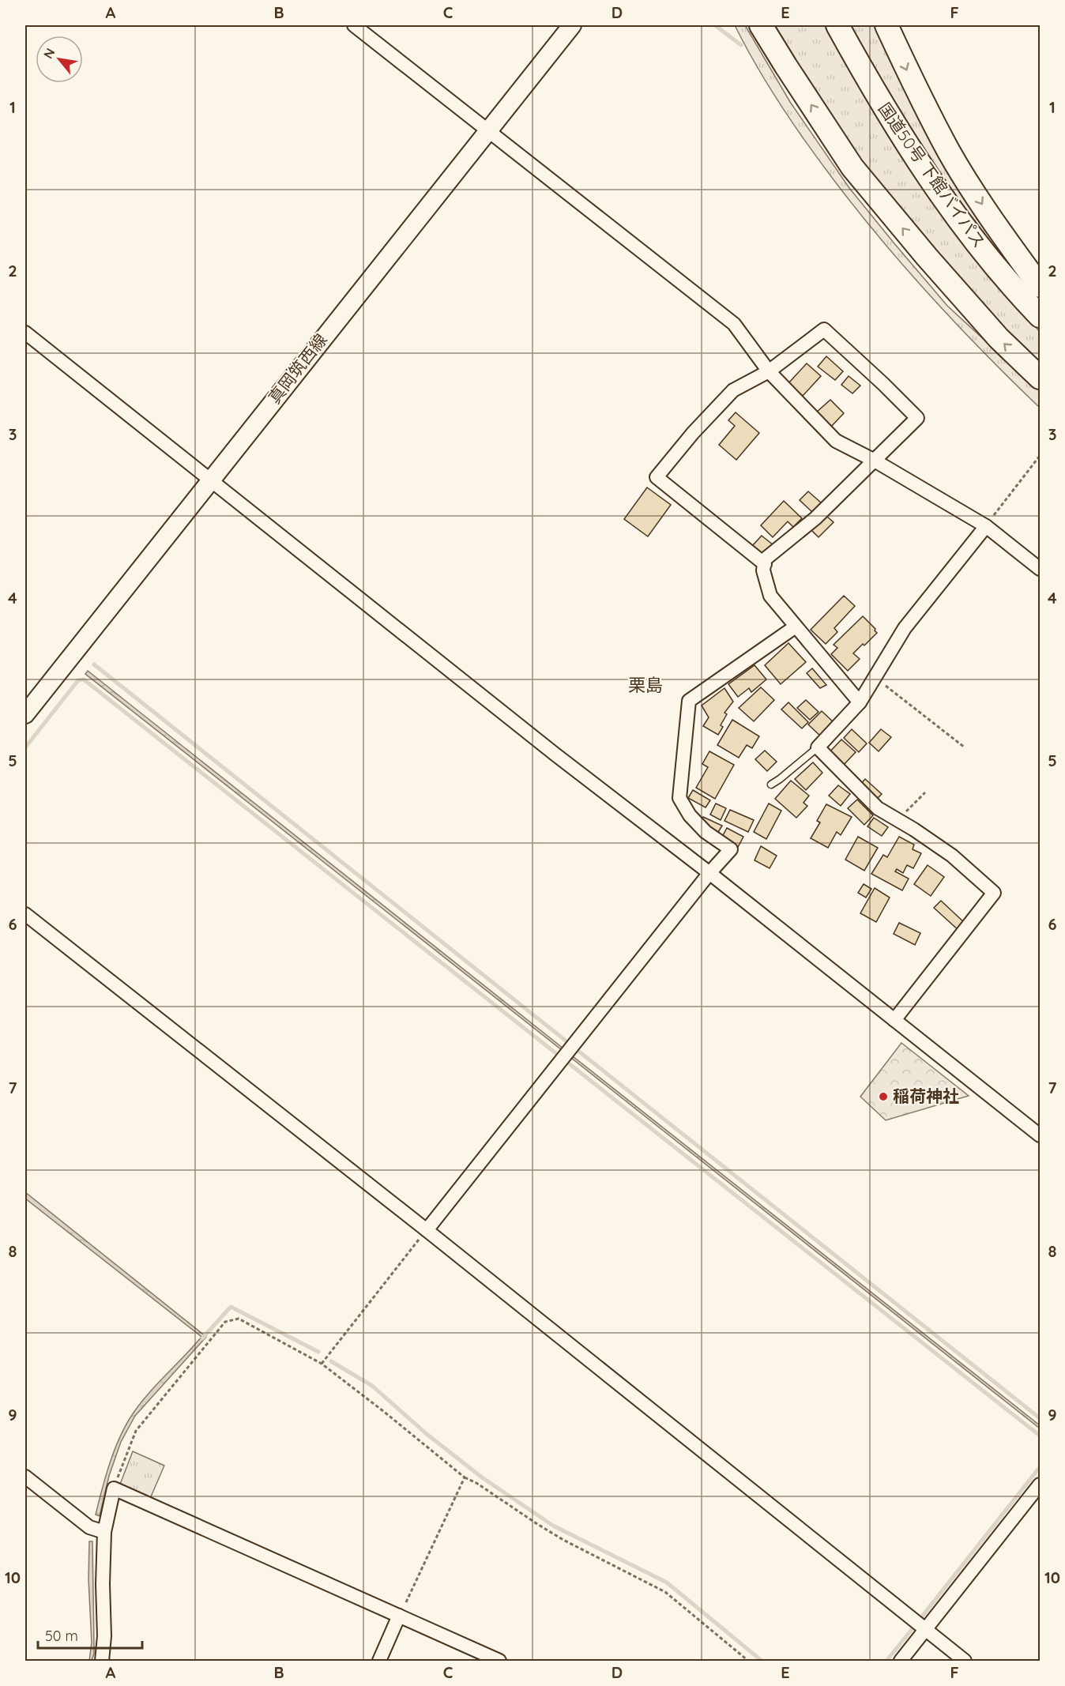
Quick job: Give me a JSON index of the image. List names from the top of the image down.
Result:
{
  "streets": {
    "highway": ["国道50号 下館バイパス"],
    "main road": ["真岡筑西線"]
  },
  "districts": ["栗島"],
  "places": ["稲荷神社"],
  "scale_bar": "50 m",
  "north": "top left",
  "grid": {
    "columns": [
      "A",
      "B",
      "C",
      "D",
      "E",
      "F"
    ],
    "rows": [
      "1",
      "2",
      "3",
      "4",
      "5",
      "6",
      "7",
      "8",
      "9",
      "10"
    ]
  }
}
